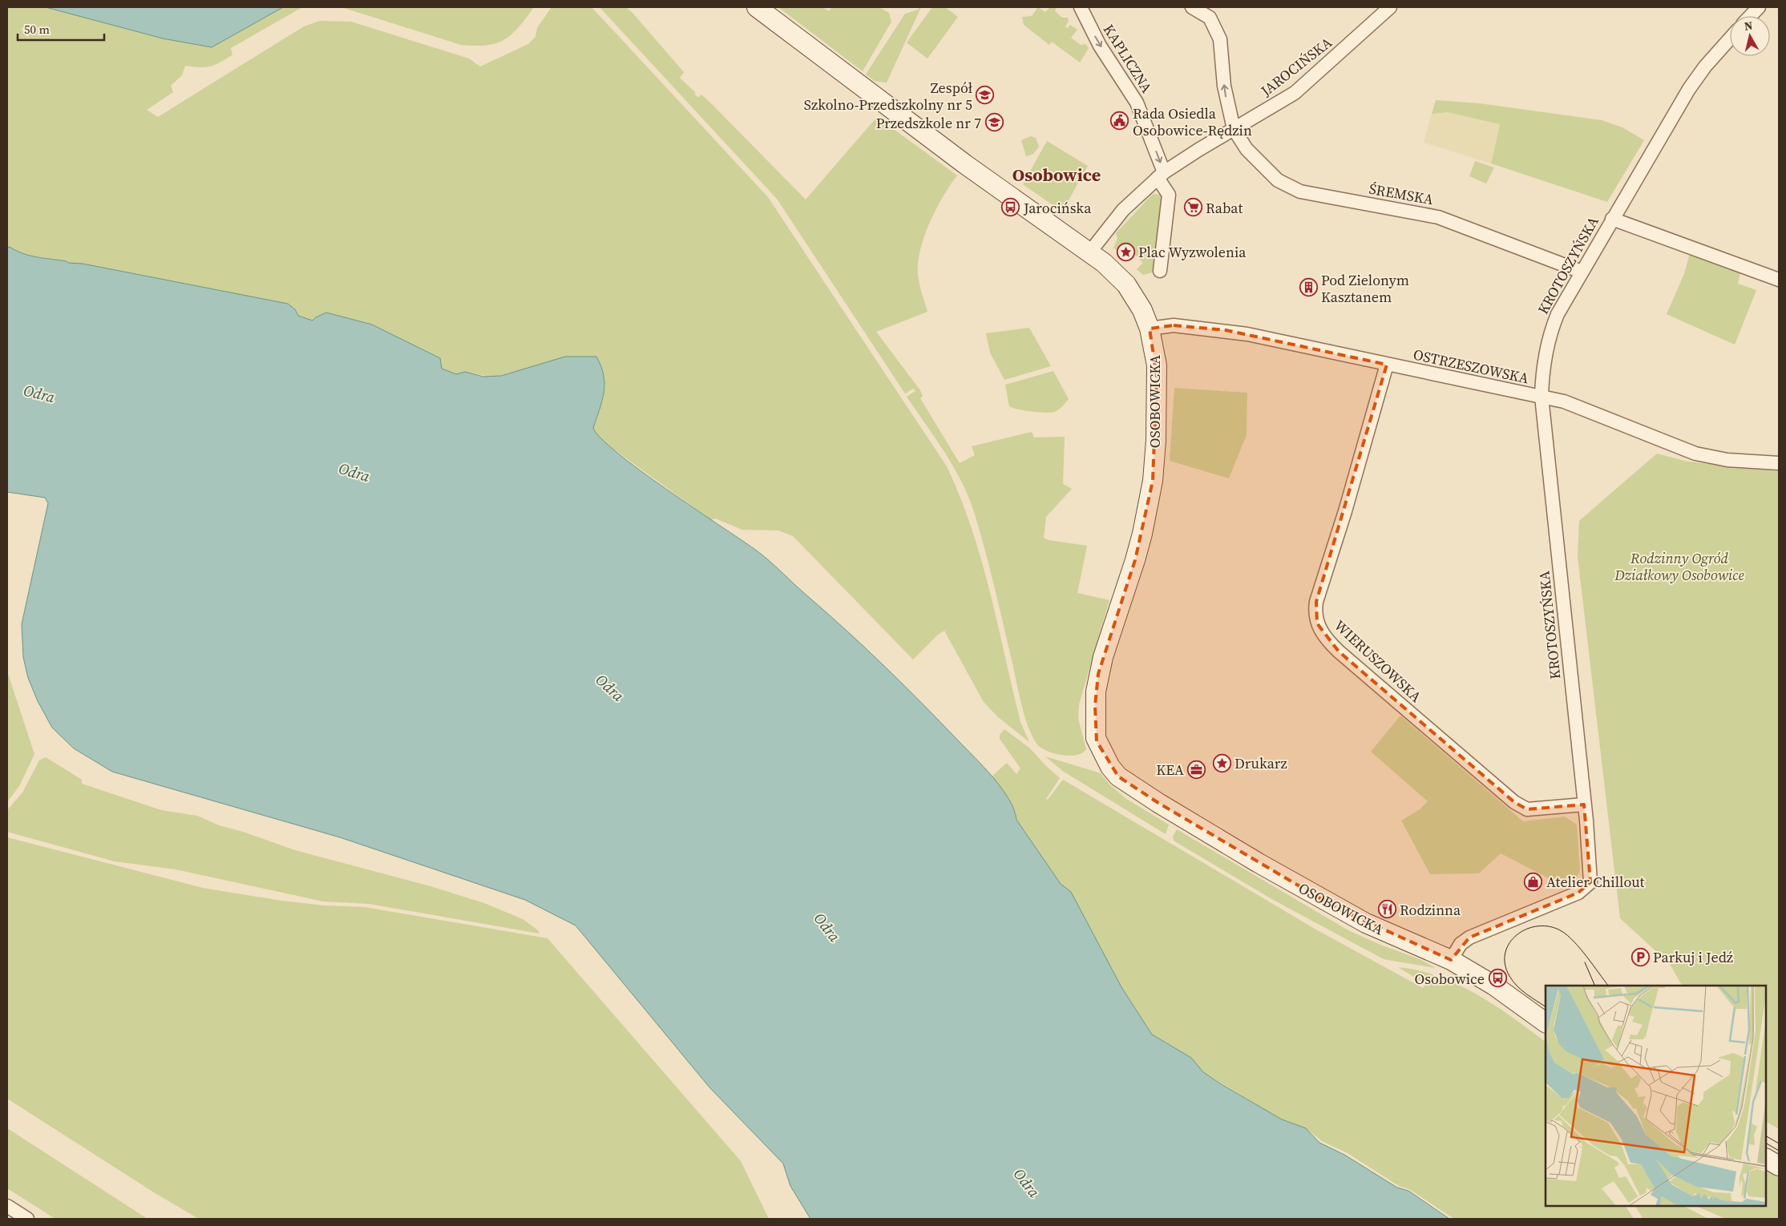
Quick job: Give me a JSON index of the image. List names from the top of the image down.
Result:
{
  "streets": {
    "street": [
      "KAPLICZNA",
      "JAROCIŃSKA",
      "ŚREMSKA",
      "KROTOSZYŃSKA",
      "OSTRZESZOWSKA",
      "OSOBOWICKA",
      "WIERUSZOWSKA"
    ]
  },
  "crossings": [
    ["KAPLICZNA", "JAROCIŃSKA"],
    ["JAROCIŃSKA", "ŚREMSKA"],
    ["JAROCIŃSKA", "OSOBOWICKA"],
    ["ŚREMSKA", "KROTOSZYŃSKA"],
    ["KROTOSZYŃSKA", "OSTRZESZOWSKA"],
    ["KROTOSZYŃSKA", "OSOBOWICKA"],
    ["KROTOSZYŃSKA", "WIERUSZOWSKA"],
    ["OSTRZESZOWSKA", "OSOBOWICKA"],
    ["OSTRZESZOWSKA", "WIERUSZOWSKA"]
  ],
  "one_way": ["KAPLICZNA"],
  "districts": ["Osobowice"],
  "water": ["Odra"],
  "parks": ["Rodzinny Ogród Działkowy Osobowice"],
  "places": {
    "school or university": ["Zespół Szkolno-Przedszkolny nr 5", "Przedszkole nr 7"],
    "public building": ["Rada Osiedla Osobowice-Rędzin"],
    "bus stop": ["Jarocińska", "Osobowice"],
    "supermarket": ["Rabat"],
    "place": ["Plac Wyzwolenia", "Drukarz"],
    "building": ["Pod Zielonym Kasztanem"],
    "office": ["KEA"],
    "shop": ["Atelier Chillout"],
    "restaurant": ["Rodzinna"],
    "parking": ["Parkuj i Jedź"]
  },
  "scale_bar": "50 m",
  "north": "top"
}
